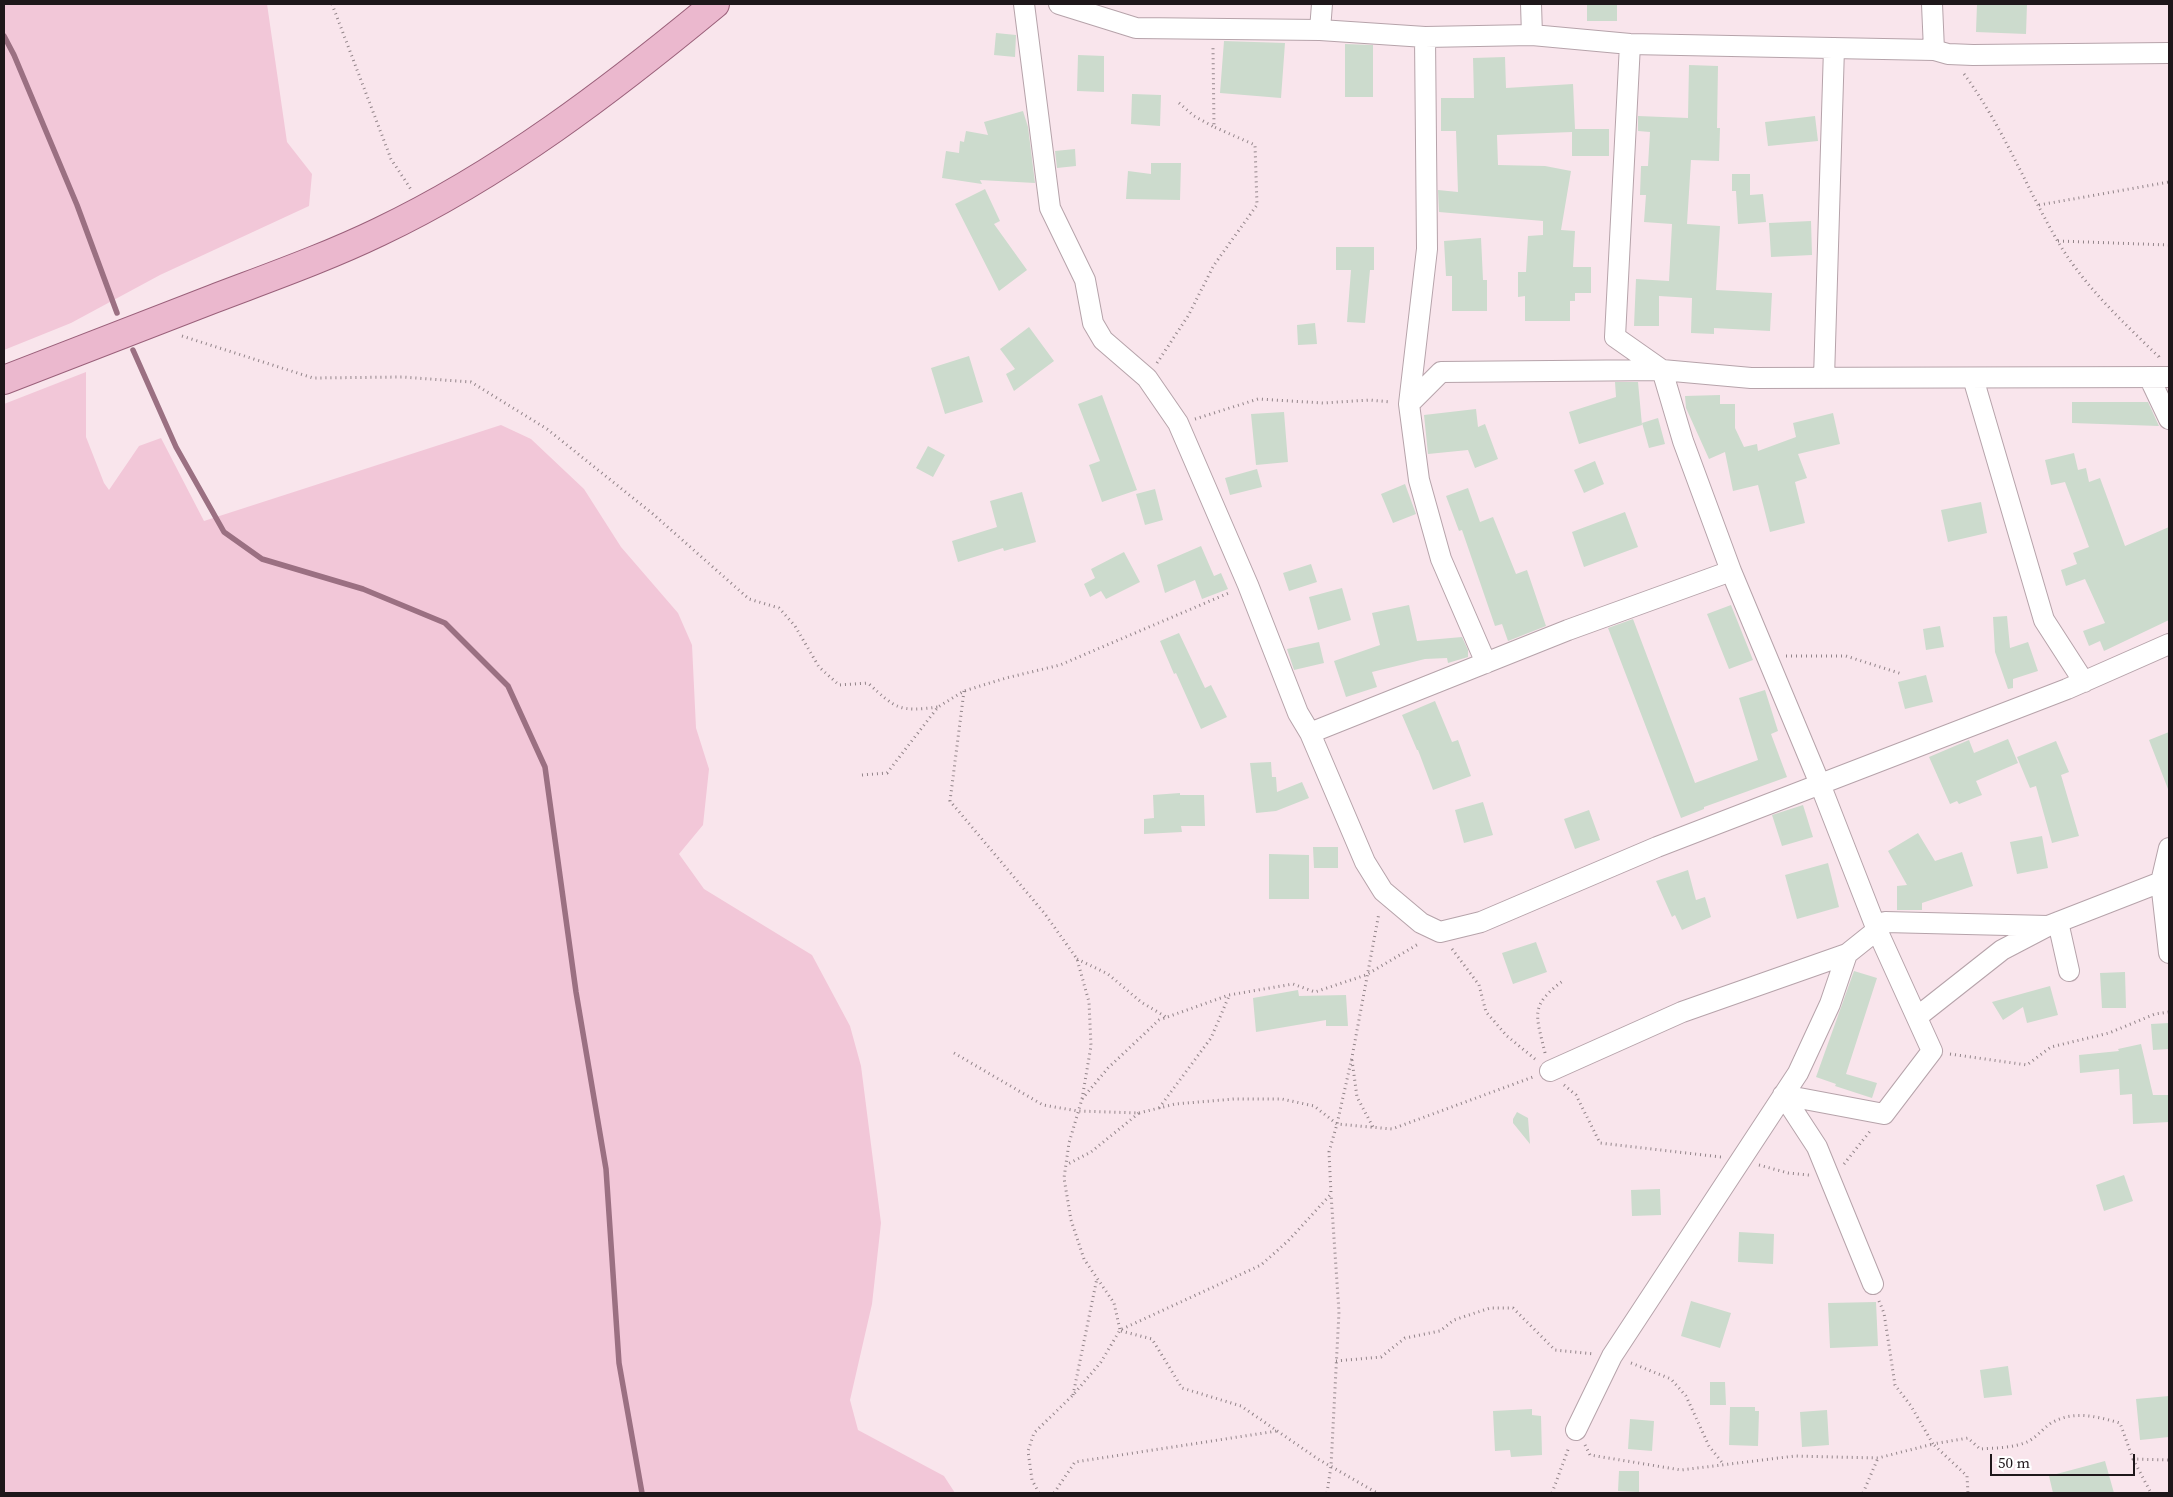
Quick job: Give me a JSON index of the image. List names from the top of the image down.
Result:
{
  "scale_bar": "50 m"
}
